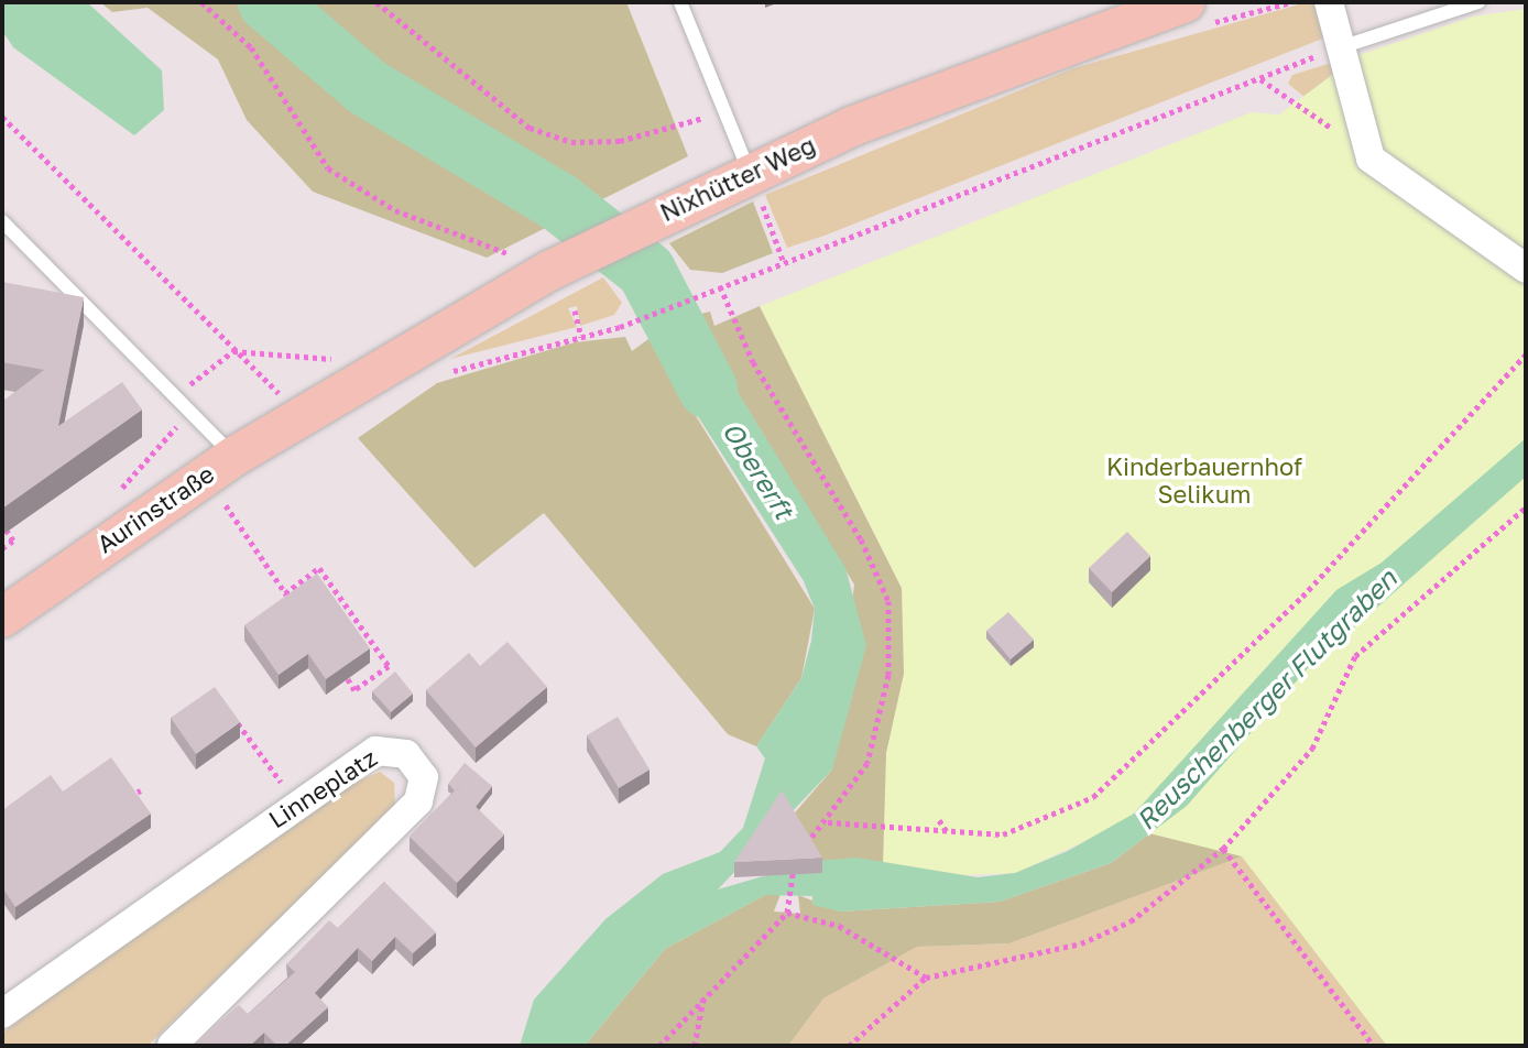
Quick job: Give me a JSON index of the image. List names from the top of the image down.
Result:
{
  "streets": {
    "main road": ["Nixhütter Weg", "Aurinstraße"],
    "street": ["Linneplatz"]
  },
  "crossings": [
    ["Nixhütter Weg", "Aurinstraße"]
  ],
  "water": ["Obererft", "Reuschenberger Flutgraben"],
  "parks": ["Kinderbauernhof Selikum"]
}
